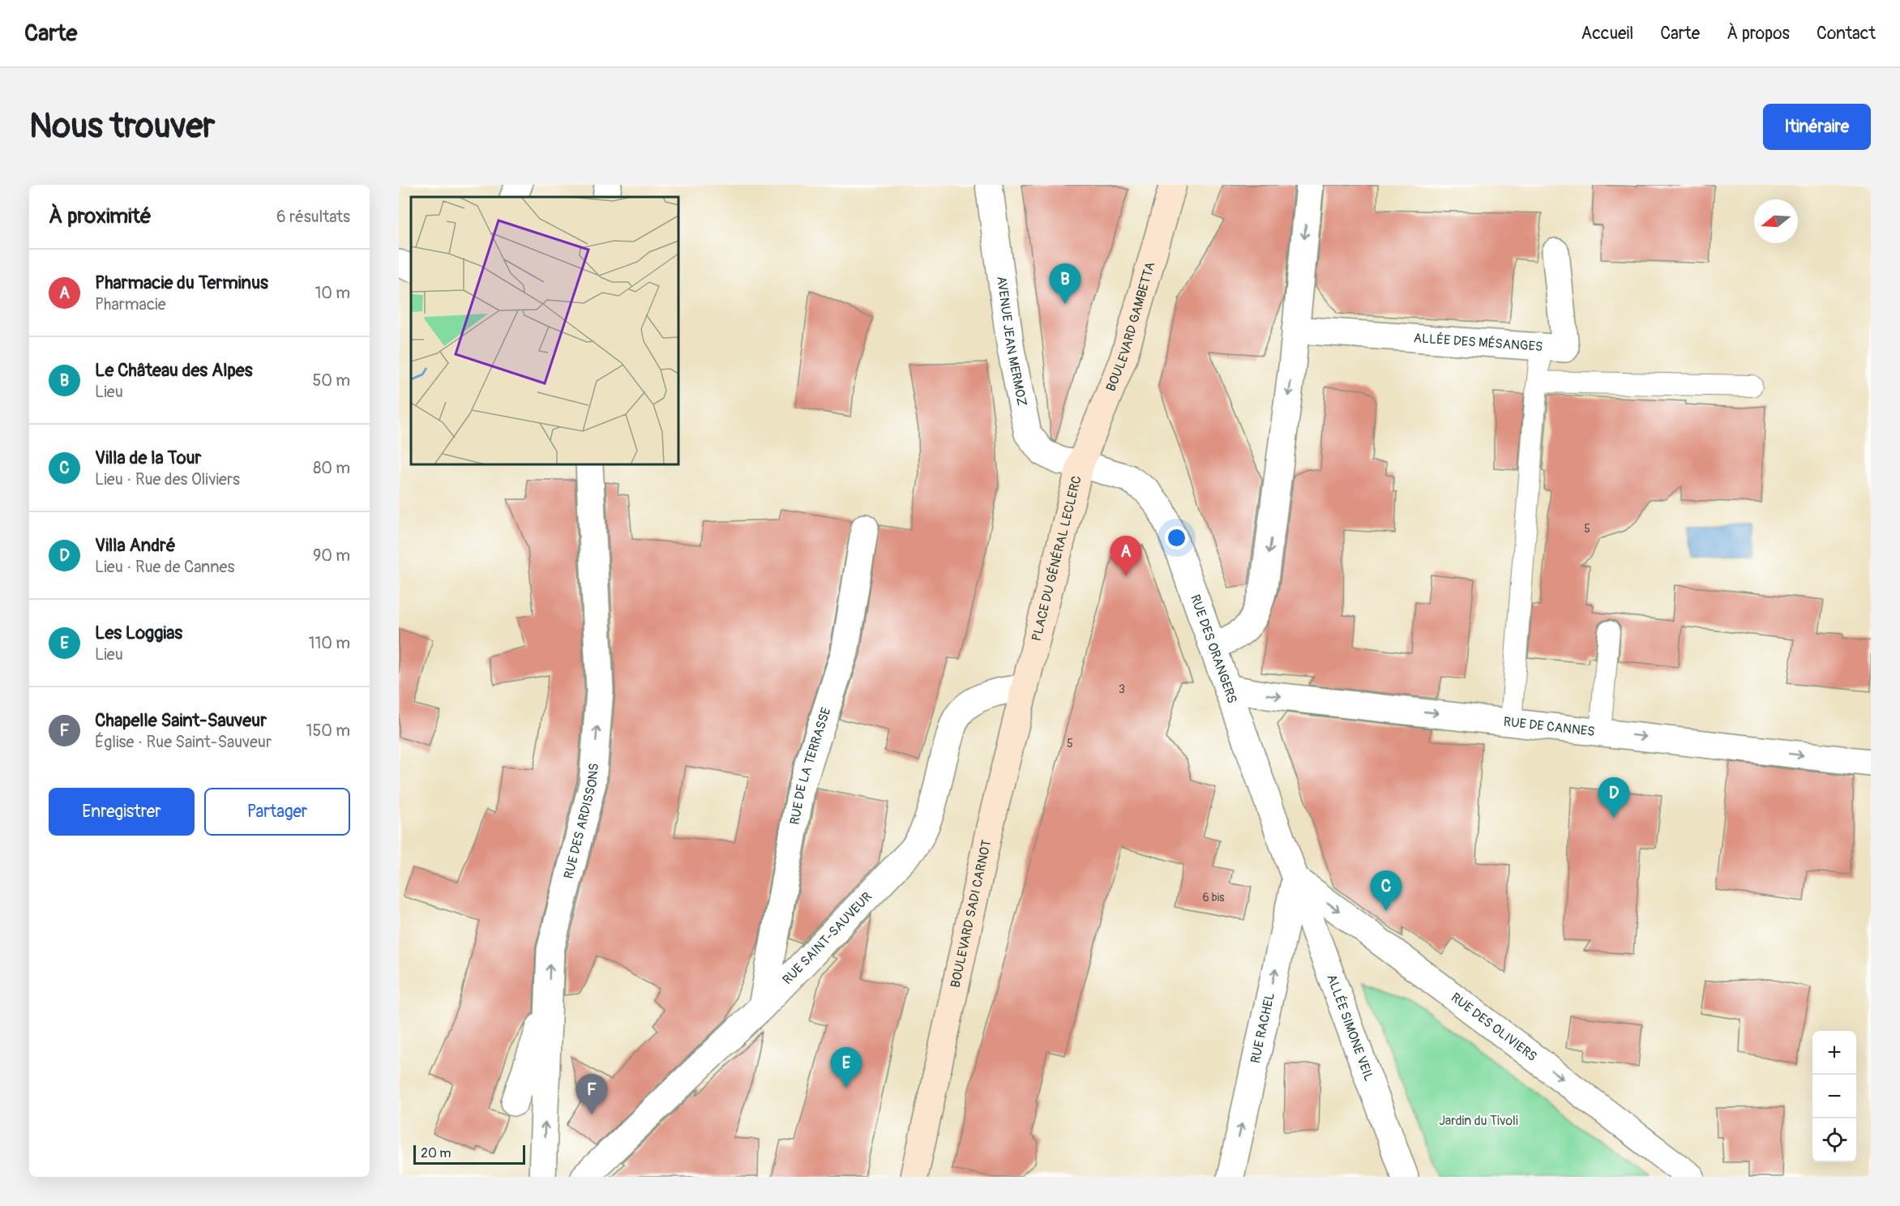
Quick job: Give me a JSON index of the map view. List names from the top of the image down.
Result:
{
  "streets": {
    "main road": ["BOULEVARD GAMBETTA", "PLACE DU GÉNÉRAL LECLERC", "BOULEVARD SADI CARNOT"],
    "street": [
      "AVENUE JEAN MERMOZ",
      "ALLÉE DES MÉSANGES",
      "RUE DES ORANGERS",
      "RUE DE CANNES",
      "RUE DE LA TERRASSE",
      "RUE DES ARDISSONS",
      "RUE SAINT-SAUVEUR",
      "RUE DES OLIVIERS",
      "RUE RACHEL",
      "ALLÉE SIMONE VEIL"
    ]
  },
  "crossings": [
    ["BOULEVARD GAMBETTA", "AVENUE JEAN MERMOZ"],
    ["BOULEVARD GAMBETTA", "PLACE DU GÉNÉRAL LECLERC"],
    ["BOULEVARD GAMBETTA", "RUE DES ORANGERS"],
    ["AVENUE JEAN MERMOZ", "PLACE DU GÉNÉRAL LECLERC"],
    ["AVENUE JEAN MERMOZ", "RUE DES ORANGERS"],
    ["PLACE DU GÉNÉRAL LECLERC", "RUE DES ORANGERS"],
    ["PLACE DU GÉNÉRAL LECLERC", "BOULEVARD SADI CARNOT"],
    ["RUE DES ORANGERS", "RUE DE CANNES"],
    ["RUE DES ORANGERS", "RUE DES OLIVIERS"],
    ["RUE DES ORANGERS", "RUE RACHEL"],
    ["RUE DES ORANGERS", "ALLÉE SIMONE VEIL"],
    ["RUE DE LA TERRASSE", "RUE SAINT-SAUVEUR"],
    ["BOULEVARD SADI CARNOT", "RUE SAINT-SAUVEUR"],
    ["RUE DES OLIVIERS", "RUE RACHEL"],
    ["RUE DES OLIVIERS", "ALLÉE SIMONE VEIL"],
    ["RUE RACHEL", "ALLÉE SIMONE VEIL"]
  ],
  "one_way": [
    "RUE DE CANNES",
    "RUE DES ARDISSONS",
    "RUE DES OLIVIERS",
    "RUE RACHEL"
  ],
  "parks": ["Jardin du Tivoli"],
  "house_numbers": [
    "5",
    "3",
    "5",
    "6 bis"
  ],
  "scale_bar": "20 m",
  "north": "left",
  "page": {
    "header": "Carte",
    "nav": [
      "Accueil",
      "Carte",
      "À propos",
      "Contact"
    ],
    "buttons": [
      "Itinéraire",
      ["Enregistrer", "Partager"]
    ],
    "title": "Nous trouver",
    "heading": ["À proximité", "6 résultats"],
    "list": [
      {
        "mark": "A",
        "name": "Pharmacie du Terminus",
        "note": "Pharmacie",
        "value": "10 m"
      },
      {
        "mark": "B",
        "name": "Le Château des Alpes",
        "note": "Lieu",
        "value": "50 m"
      },
      {
        "mark": "C",
        "name": "Villa de la Tour",
        "note": "Lieu · Rue des Oliviers",
        "value": "80 m"
      },
      {
        "mark": "D",
        "name": "Villa André",
        "note": "Lieu · Rue de Cannes",
        "value": "90 m"
      },
      {
        "mark": "E",
        "name": "Les Loggias",
        "note": "Lieu",
        "value": "110 m"
      },
      {
        "mark": "F",
        "name": "Chapelle Saint-Sauveur",
        "note": "Église · Rue Saint-Sauveur",
        "value": "150 m"
      }
    ],
    "pins": [
      "B",
      "A",
      "D",
      "C",
      "E",
      "F"
    ],
    "map_buttons": ["+", "−"],
    "scale": "20 m"
  }
}
